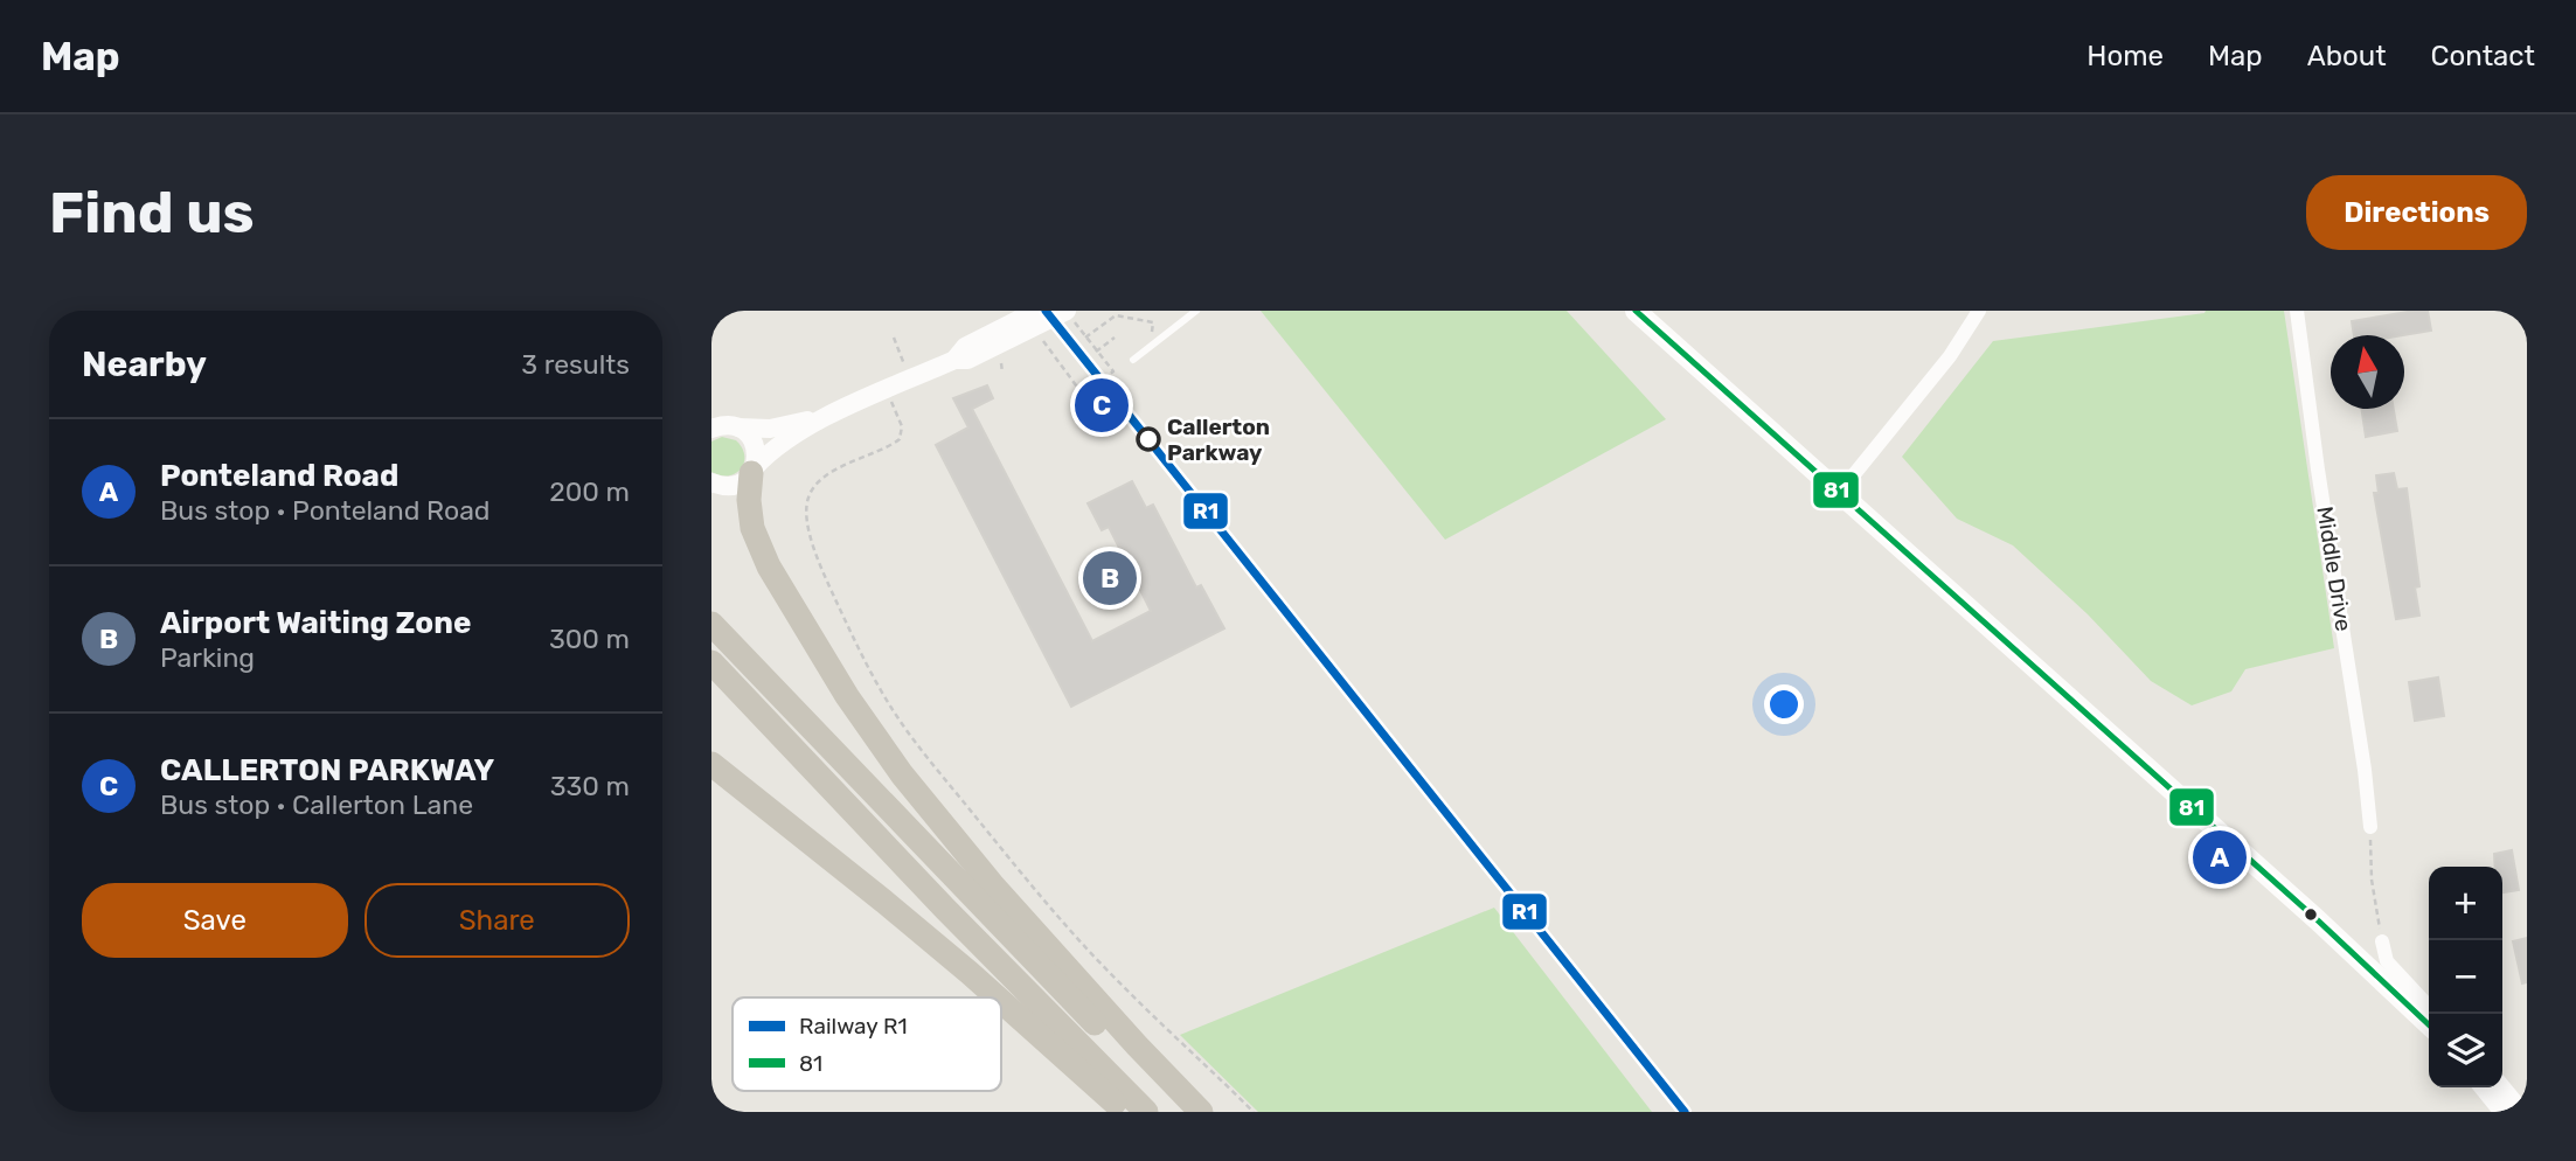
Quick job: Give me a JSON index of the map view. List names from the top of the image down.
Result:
{
  "streets": {
    "street": ["Middle Drive"]
  },
  "places": ["Callerton Parkway"],
  "lines": ["rail line R1", "transit line 81"],
  "legend": ["Railway R1", "81"],
  "north": "top",
  "page": {
    "header": "Map",
    "nav": [
      "Home",
      "Map",
      "About",
      "Contact"
    ],
    "buttons": [
      "Directions",
      ["Save", "Share"]
    ],
    "title": "Find us",
    "heading": ["Nearby", "3 results"],
    "pins": ["C", "B", "A"],
    "list": [
      {
        "mark": "A",
        "name": "Ponteland Road",
        "note": "Bus stop · Ponteland Road",
        "value": "200 m"
      },
      {
        "mark": "B",
        "name": "Airport Waiting Zone",
        "note": "Parking",
        "value": "300 m"
      },
      {
        "mark": "C",
        "name": "CALLERTON PARKWAY",
        "note": "Bus stop · Callerton Lane",
        "value": "330 m"
      }
    ],
    "map_buttons": ["+", "−"]
  }
}
